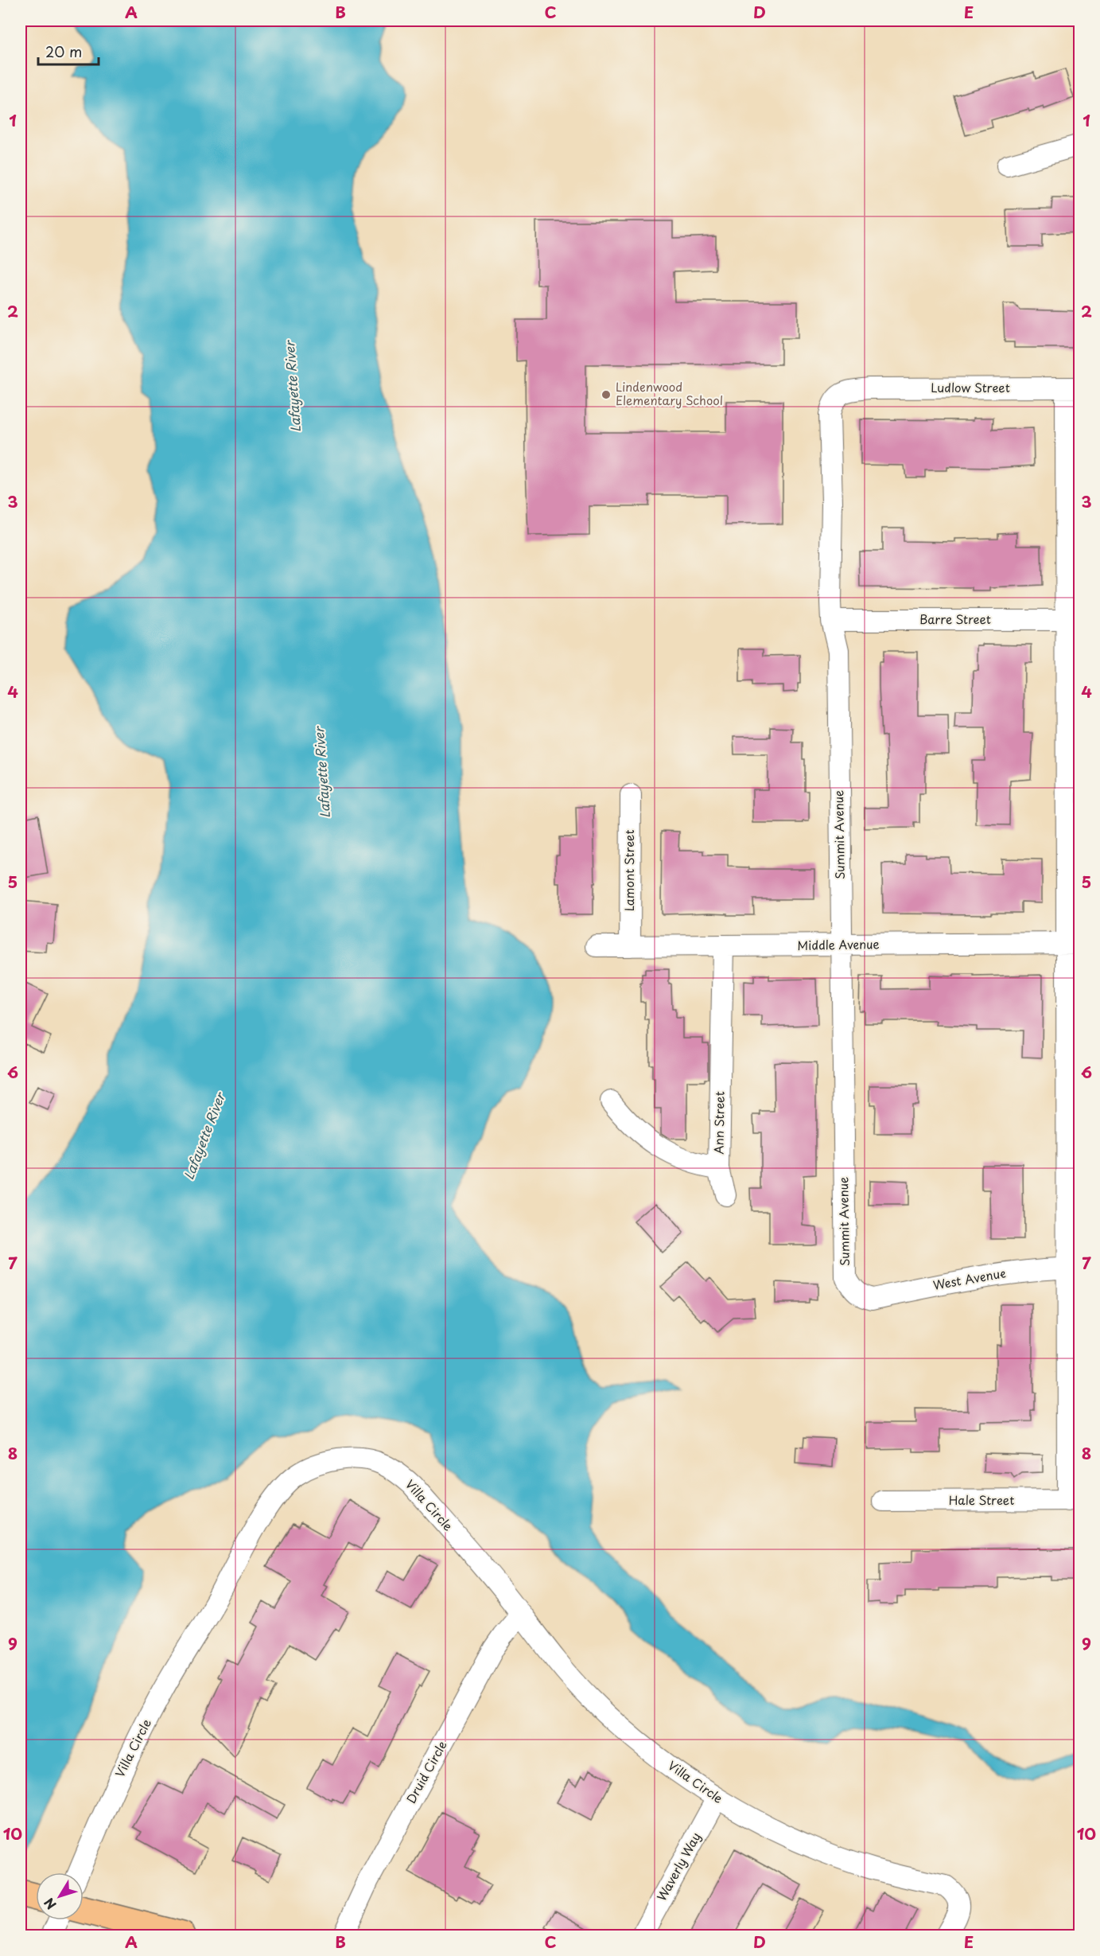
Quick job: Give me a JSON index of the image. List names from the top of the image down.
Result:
{
  "streets": {
    "street": [
      "Ludlow Street",
      "Barre Street",
      "Summit Avenue",
      "Lamont Street",
      "Middle Avenue",
      "Ann Street",
      "West Avenue",
      "Hale Street",
      "Villa Circle",
      "Druid Circle",
      "Waverly Way"
    ]
  },
  "crossings": [
    ["Ludlow Street", "Summit Avenue"],
    ["Barre Street", "Summit Avenue"],
    ["Summit Avenue", "Middle Avenue"],
    ["Summit Avenue", "West Avenue"],
    ["Lamont Street", "Middle Avenue"],
    ["Middle Avenue", "Ann Street"],
    ["Villa Circle", "Druid Circle"],
    ["Villa Circle", "Waverly Way"]
  ],
  "water": ["Lafayette River"],
  "places": ["Lindenwood Elementary School"],
  "scale_bar": "20 m",
  "north": "bottom left",
  "grid": {
    "columns": [
      "A",
      "B",
      "C",
      "D",
      "E"
    ],
    "rows": [
      "1",
      "2",
      "3",
      "4",
      "5",
      "6",
      "7",
      "8",
      "9",
      "10"
    ]
  }
}
